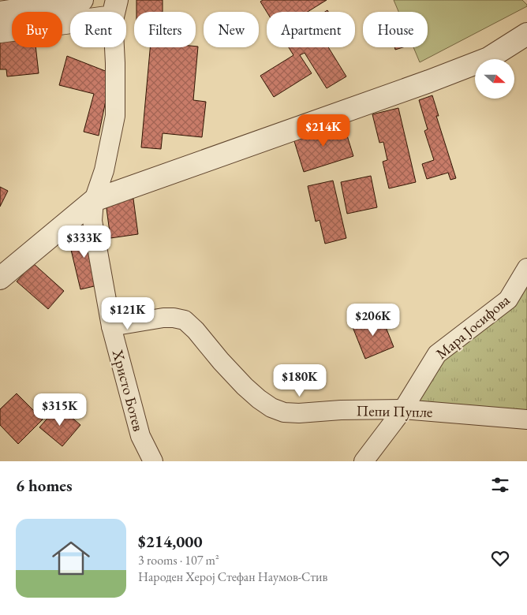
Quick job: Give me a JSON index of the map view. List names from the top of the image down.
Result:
{
  "streets": {
    "street": ["Мара Јосифова", "Христо Ботев", "Пепи Пупле"]
  },
  "crossings": [
    ["Мара Јосифова", "Пепи Пупле"],
    ["Христо Ботев", "Пепи Пупле"]
  ],
  "north": "right",
  "page": {
    "chip": [
      "Buy",
      "Rent",
      "Filters",
      "New",
      "Apartment",
      "House"
    ],
    "price": [
      "$214K",
      "$333K",
      "$121K",
      "$206K",
      "$180K",
      "$315K"
    ],
    "heading": "6 homes",
    "list": [
      {
        "name": "$214,000",
        "note": "3 rooms · 107 m² · Народен Херој Стефан Наумов-Стив"
      }
    ]
  }
}
